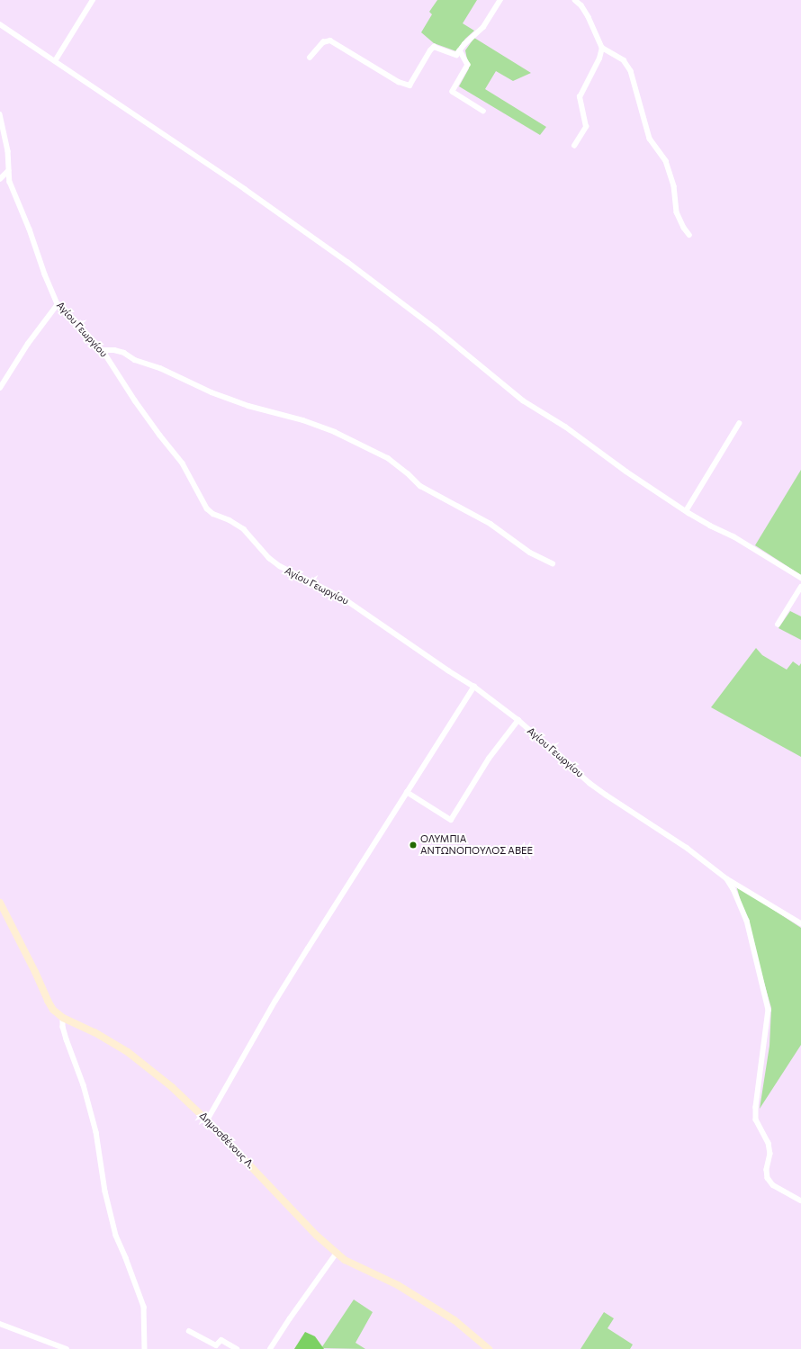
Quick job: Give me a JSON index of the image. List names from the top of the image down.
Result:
{
  "streets": {
    "street": ["Αγίου Γεωργίου", "Δημοσθένους Λ."]
  },
  "places": ["ΟΛΥΜΠΙΑ ΑΝΤΩΝΟΠΟΥΛΟΣ ΑΒΕΕ"]
}
